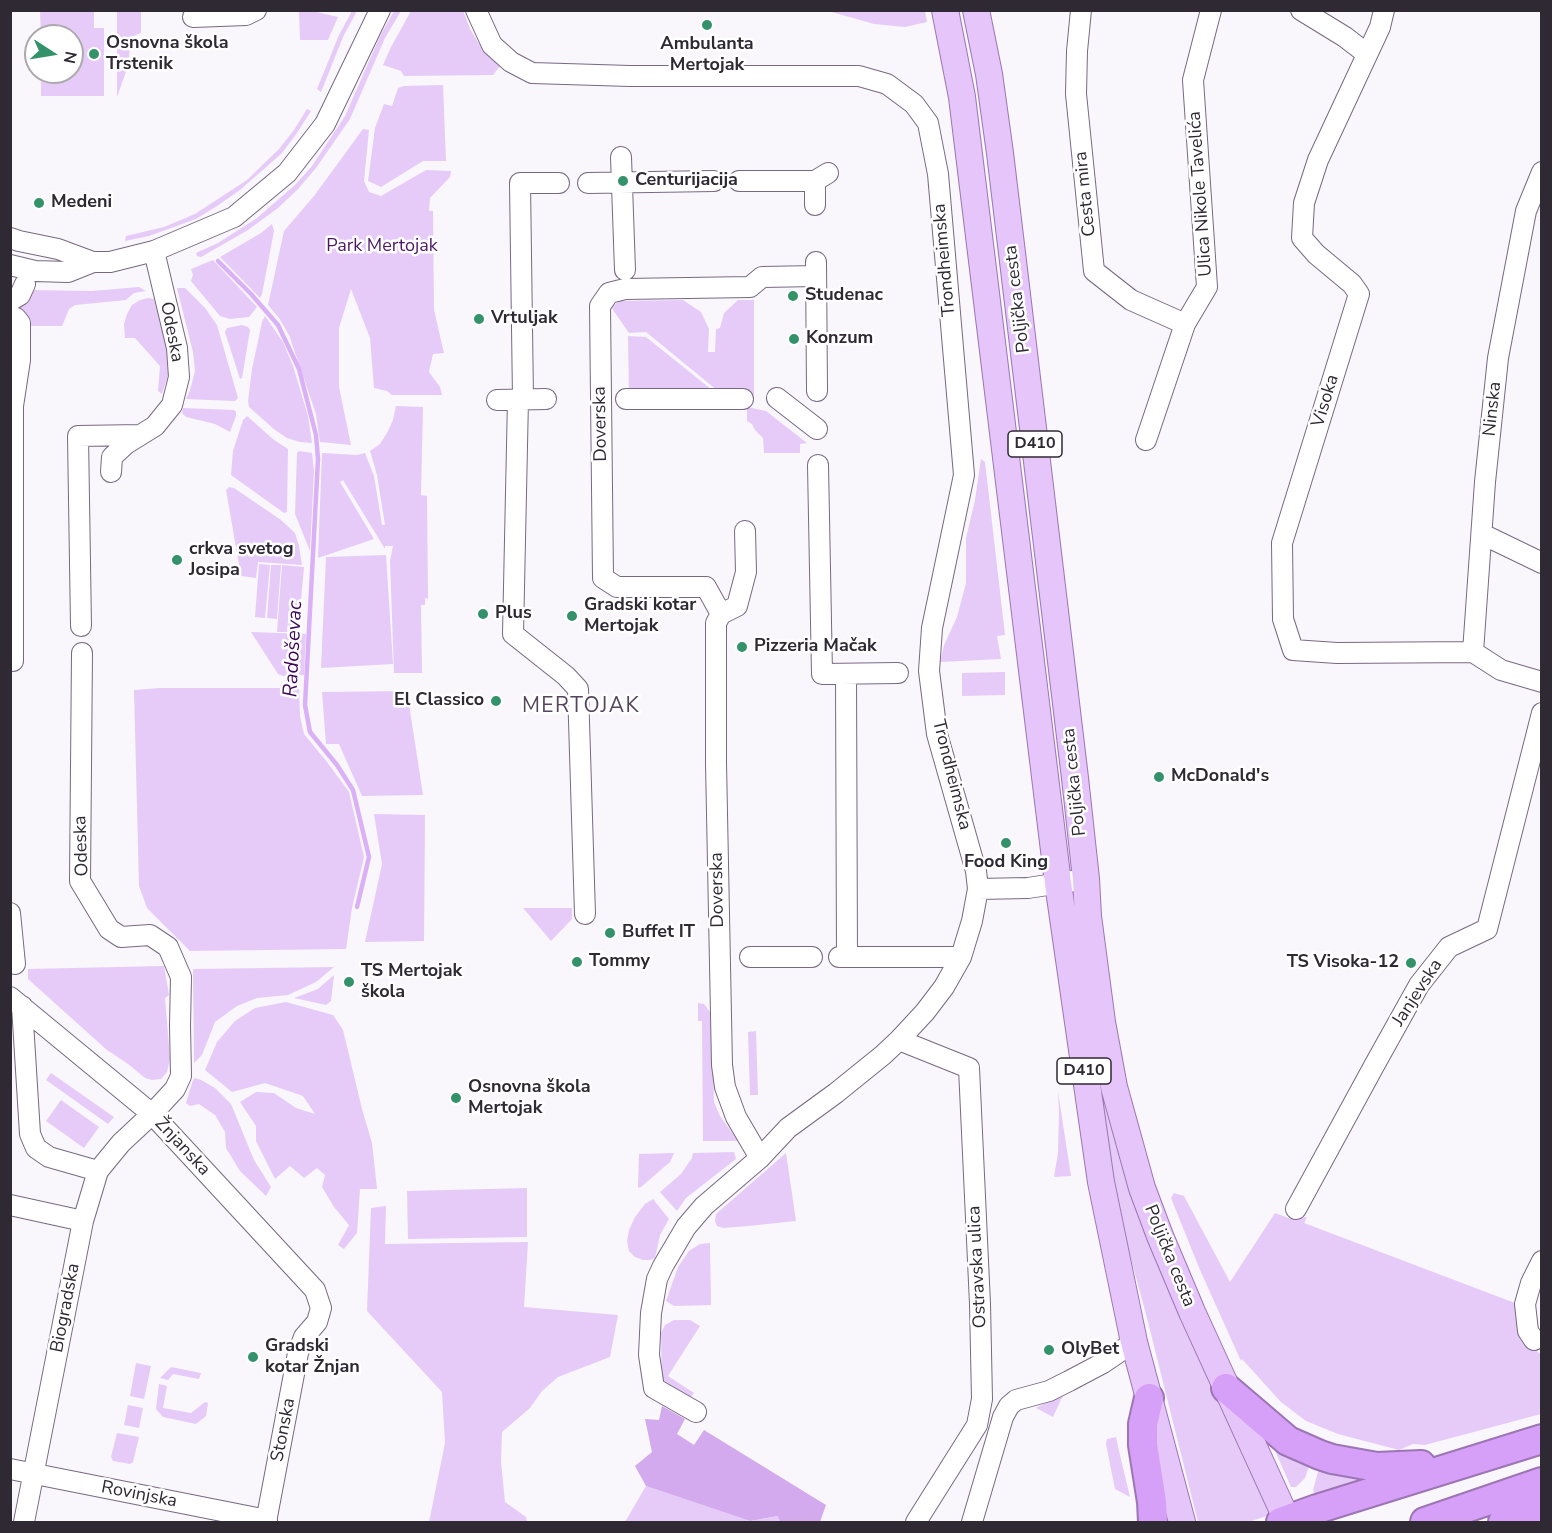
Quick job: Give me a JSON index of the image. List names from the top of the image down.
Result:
{
  "streets": {
    "main road": ["Poljička cesta", "D410"],
    "street": [
      "Cesta mira",
      "Ulica Nikole Tavelića",
      "Trondheimska",
      "Odeska",
      "Visoka",
      "Ninska",
      "Doverska",
      "Janjevska",
      "Žnjanska",
      "Ostravska ulica",
      "Biogradska",
      "Stonska",
      "Rovinjska"
    ]
  },
  "crossings": [
    ["Cesta mira", "Ulica Nikole Tavelića"],
    ["Odeska", "Žnjanska"],
    ["Odeska", "Biogradska"],
    ["Visoka", "Ninska"],
    ["Žnjanska", "Biogradska"],
    ["Žnjanska", "Stonska"],
    ["Biogradska", "Rovinjska"],
    ["Stonska", "Rovinjska"]
  ],
  "districts": ["MERTOJAK"],
  "water": ["Radoševac"],
  "parks": ["Park Mertojak"],
  "places": [
    "Ambulanta Mertojak",
    "Osnovna škola Trstenik",
    "Centurijacija",
    "Medeni",
    "Studenac",
    "Vrtuljak",
    "Konzum",
    "crkva svetog Josipa",
    "Plus",
    "Gradski kotar Mertojak",
    "Pizzeria Mačak",
    "El Classico",
    "McDonald's",
    "Food King",
    "Buffet IT",
    "Tommy",
    "TS Visoka-12",
    "TS Mertojak škola",
    "Osnovna škola Mertojak",
    "OlyBet",
    "Gradski kotar Žnjan"
  ],
  "north": "right"
}
